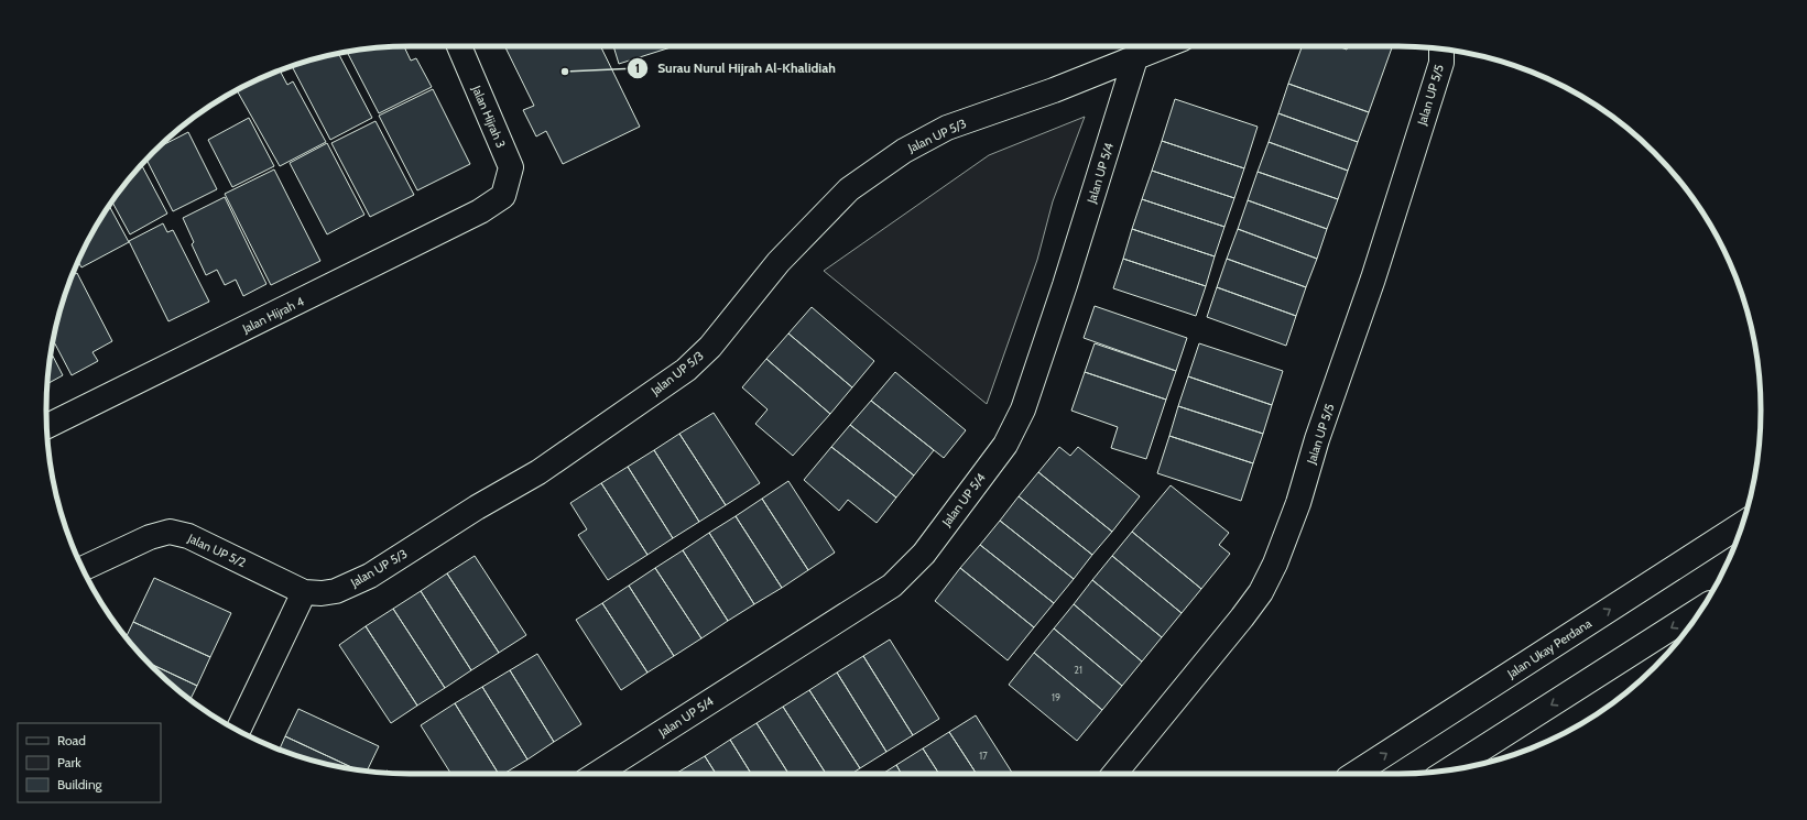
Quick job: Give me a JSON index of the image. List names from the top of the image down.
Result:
{
  "streets": {
    "street": [
      "Jalan UP 5/5",
      "Jalan Hijrah 3",
      "Jalan UP 5/3",
      "Jalan UP 5/4",
      "Jalan Hijrah 4",
      "Jalan UP 5/2",
      "Jalan Ukay Perdana"
    ]
  },
  "crossings": [
    ["Jalan Hijrah 3", "Jalan Hijrah 4"],
    ["Jalan UP 5/3", "Jalan UP 5/4"],
    ["Jalan UP 5/3", "Jalan UP 5/2"]
  ],
  "places": ["Surau Nurul Hijrah Al-Khalidiah"],
  "house_numbers": ["21", "19", "17"],
  "legend": ["Road", "Park", "Building"]
}
